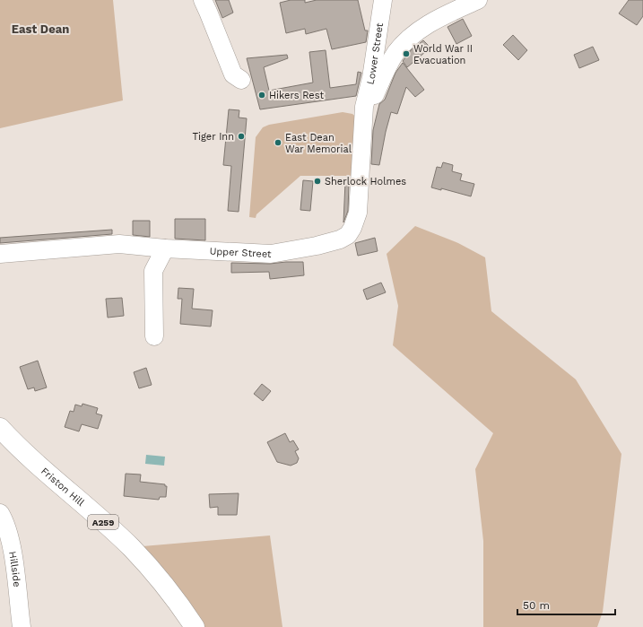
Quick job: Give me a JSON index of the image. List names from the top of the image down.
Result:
{
  "streets": {
    "main road": ["Friston Hill", "A259"],
    "street": ["Lower Street", "Upper Street", "Hillside"]
  },
  "crossings": [
    ["Lower Street", "Upper Street"]
  ],
  "districts": ["East Dean"],
  "places": [
    "World War II Evacuation",
    "Hikers Rest",
    "Tiger Inn",
    "East Dean War Memorial",
    "Sherlock Holmes"
  ],
  "scale_bar": "50 m"
}
